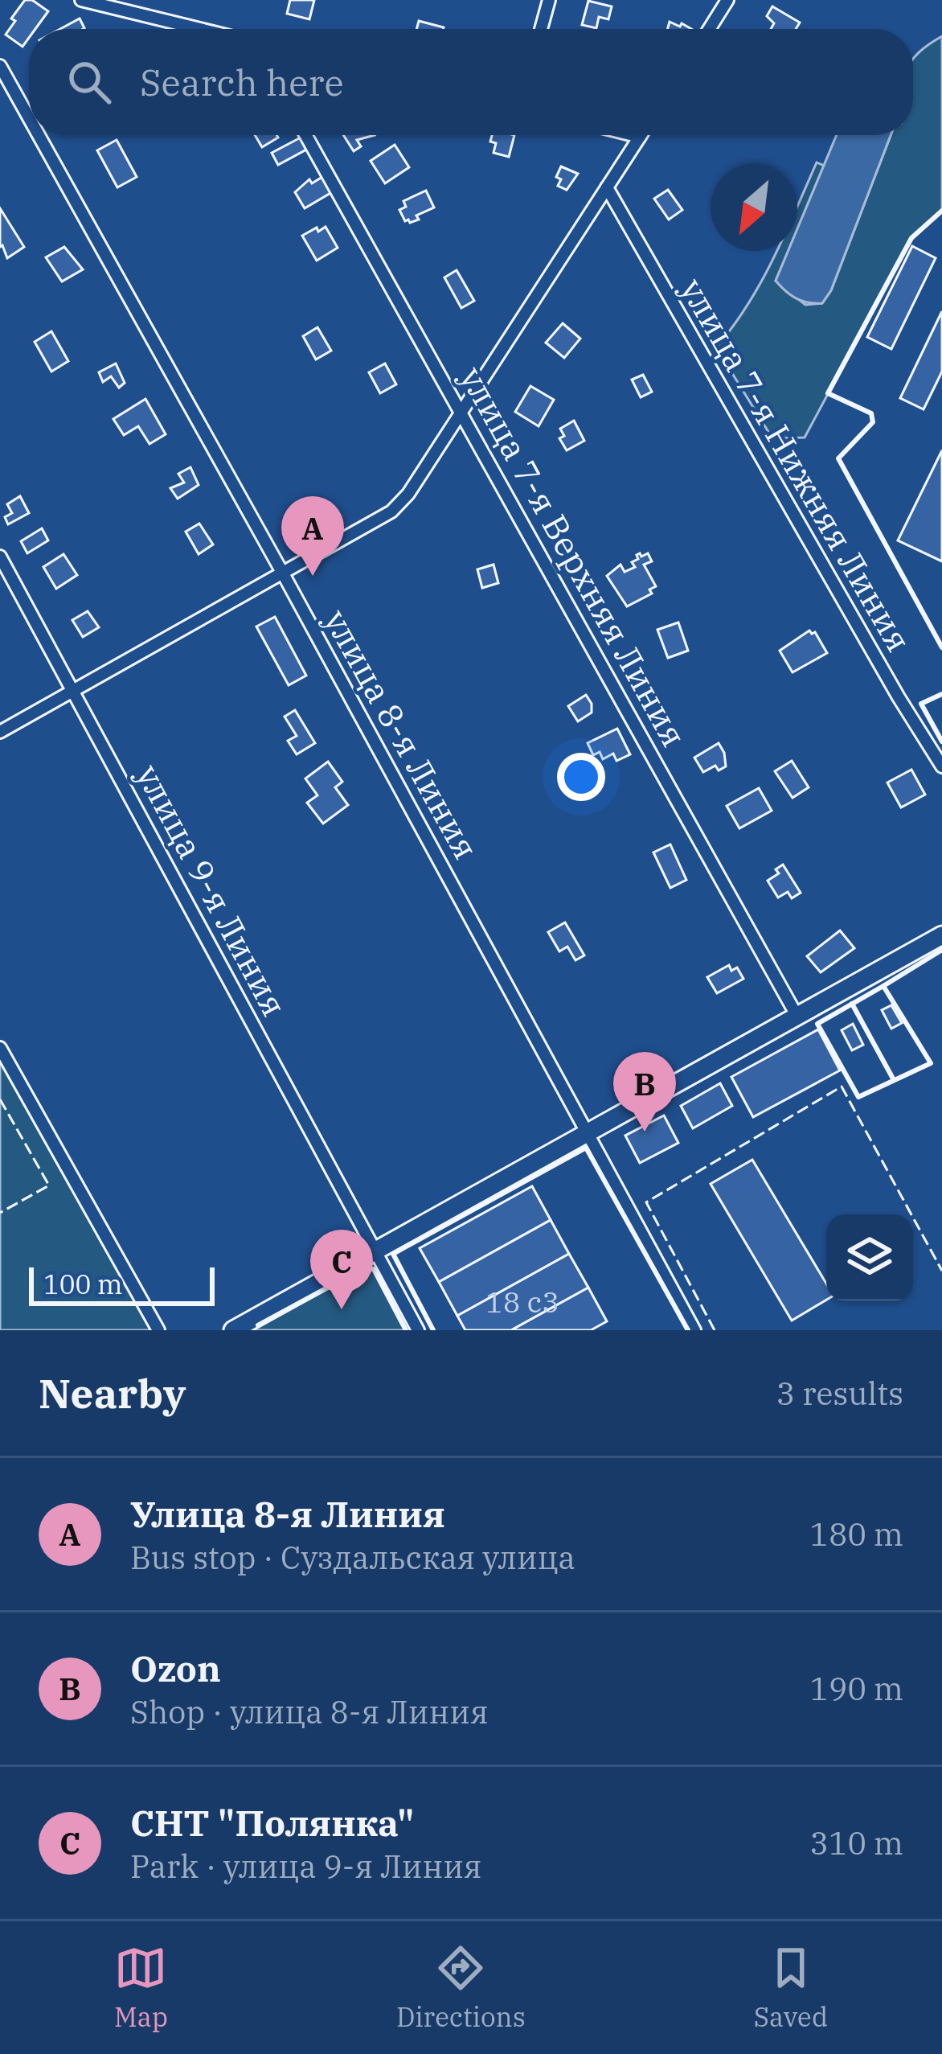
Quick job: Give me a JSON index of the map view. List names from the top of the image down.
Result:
{
  "streets": {
    "street": [
      "улица 7-я Нижняя Линия",
      "улица 7-я Верхняя Линия",
      "улица 8-я Линия",
      "улица 9-я Линия"
    ]
  },
  "house_numbers": ["18 с3"],
  "scale_bar": "100 m",
  "north": "bottom left",
  "page": {
    "search": "Search here",
    "pins": ["A", "B", "C"],
    "scale": "100 m",
    "heading": ["Nearby", "3 results"],
    "list": [
      {
        "mark": "A",
        "name": "Улица 8-я Линия",
        "note": "Bus stop · Суздальская улица",
        "value": "180 m"
      },
      {
        "mark": "B",
        "name": "Ozon",
        "note": "Shop · улица 8-я Линия",
        "value": "190 m"
      },
      {
        "mark": "C",
        "name": "СНТ \"Полянка\"",
        "note": "Park · улица 9-я Линия",
        "value": "310 m"
      }
    ],
    "nav": ["Map", "Directions", "Saved"]
  }
}
